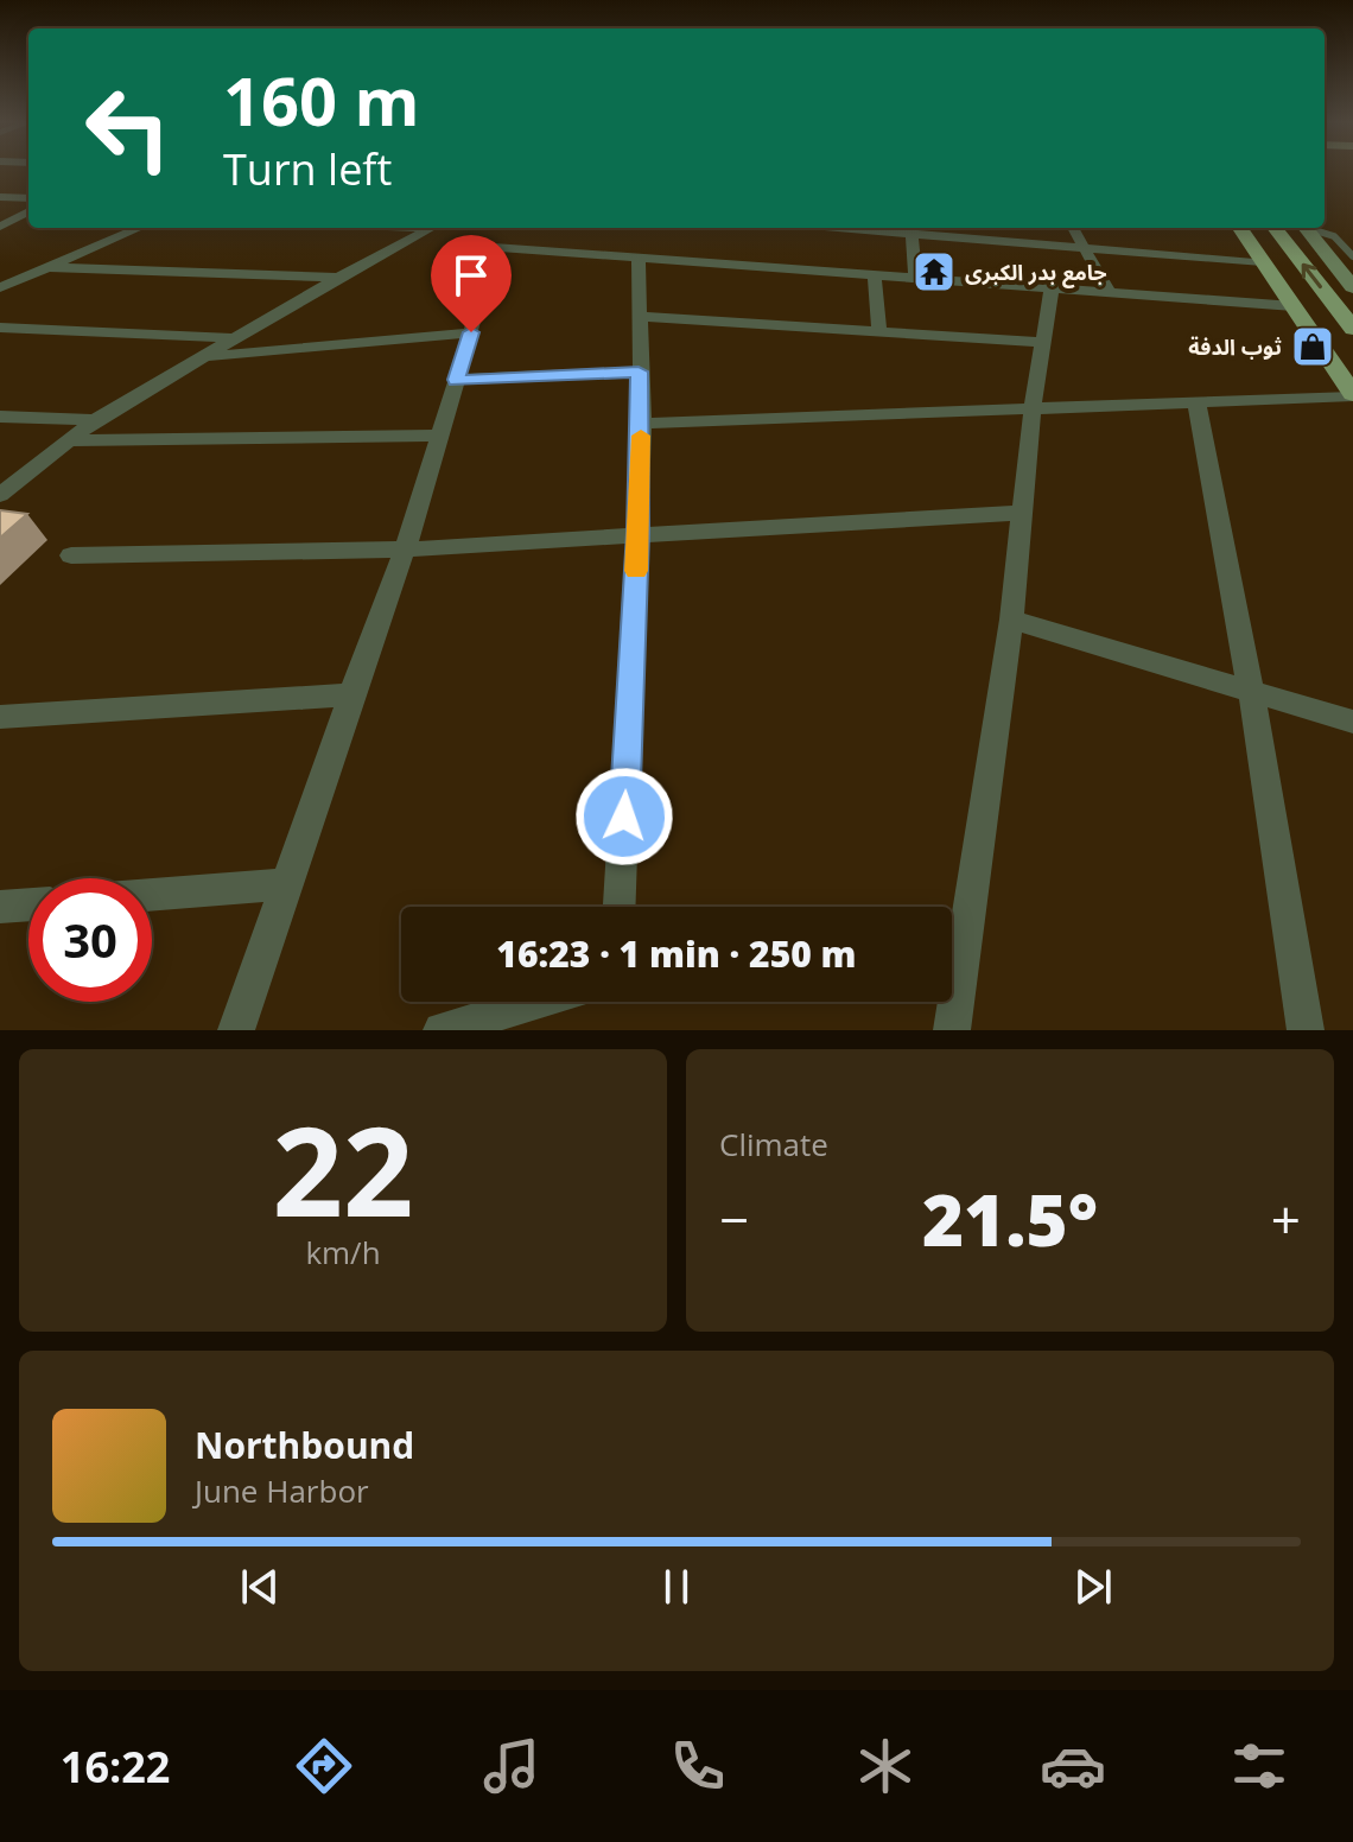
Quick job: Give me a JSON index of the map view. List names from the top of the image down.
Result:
{
  "places": {
    "temple": ["جامع بدر الكبرى"],
    "shop": ["ثوب الدفة"]
  },
  "page": {
    "turn": ["160 m", "Turn left"],
    "limit": "30",
    "trip": "16:23 · 1 min · 250 m",
    "tile": [
      ["22", "km/h"],
      "Climate"
    ],
    "heat": ["−", "21.5°", "+"],
    "song": ["Northbound", "June Harbor"],
    "tabs": "16:22"
  }
}
